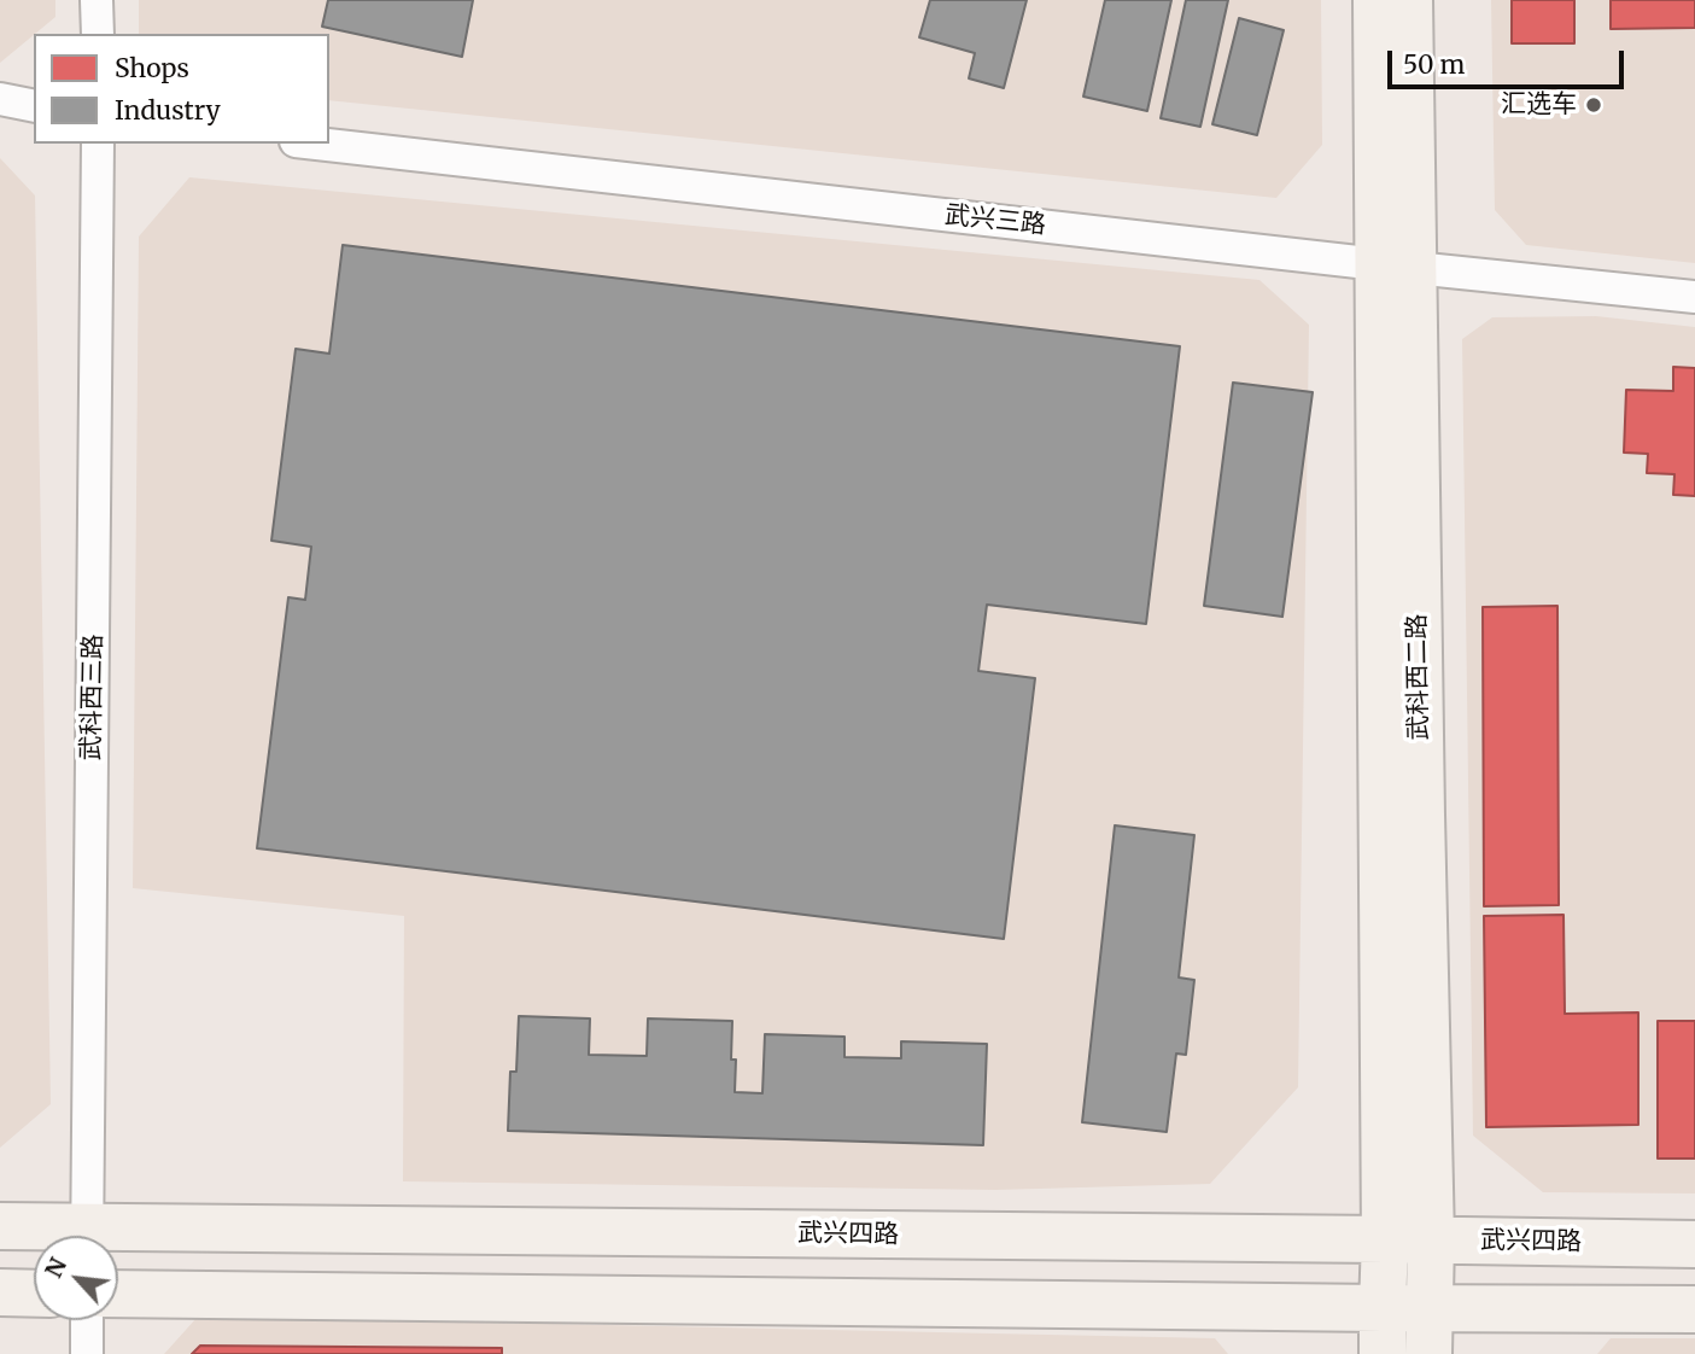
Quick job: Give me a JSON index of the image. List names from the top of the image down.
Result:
{
  "streets": {
    "main road": ["武科西二路", "武兴四路"],
    "street": ["武兴三路", "武科西三路"]
  },
  "crossings": [
    ["武兴三路", "武科西二路"],
    ["武科西二路", "武兴四路"]
  ],
  "places": ["汇选车"],
  "legend": ["Shops", "Industry"],
  "scale_bar": "50 m",
  "north": "top left"
}
